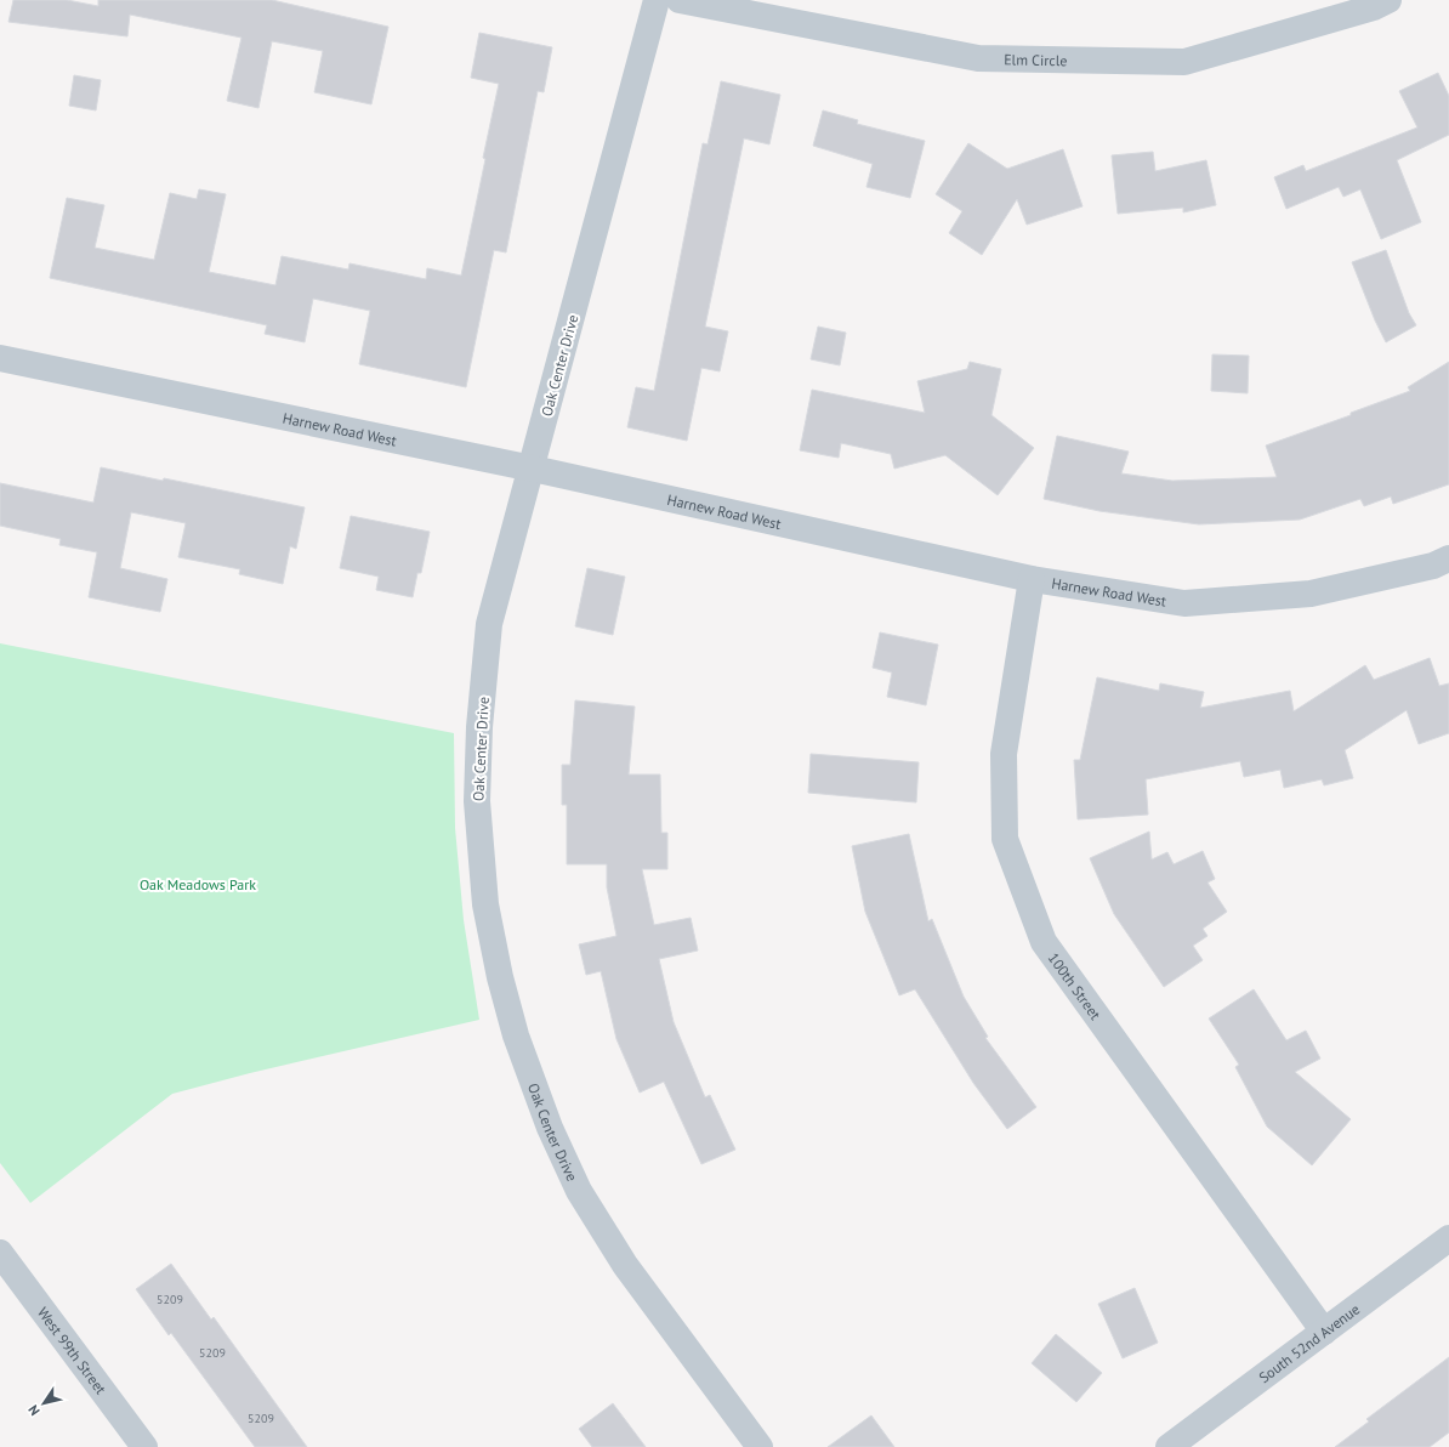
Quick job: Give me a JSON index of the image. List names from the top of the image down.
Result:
{
  "streets": {
    "street": [
      "Elm Circle",
      "Oak Center Drive",
      "Harnew Road West",
      "100th Street",
      "South 52nd Avenue",
      "West 99th Street"
    ]
  },
  "crossings": [
    ["Oak Center Drive", "Harnew Road West"],
    ["Harnew Road West", "100th Street"],
    ["100th Street", "South 52nd Avenue"]
  ],
  "parks": ["Oak Meadows Park"],
  "house_numbers": ["5209", "5209", "5209"],
  "north": "bottom left"
}
